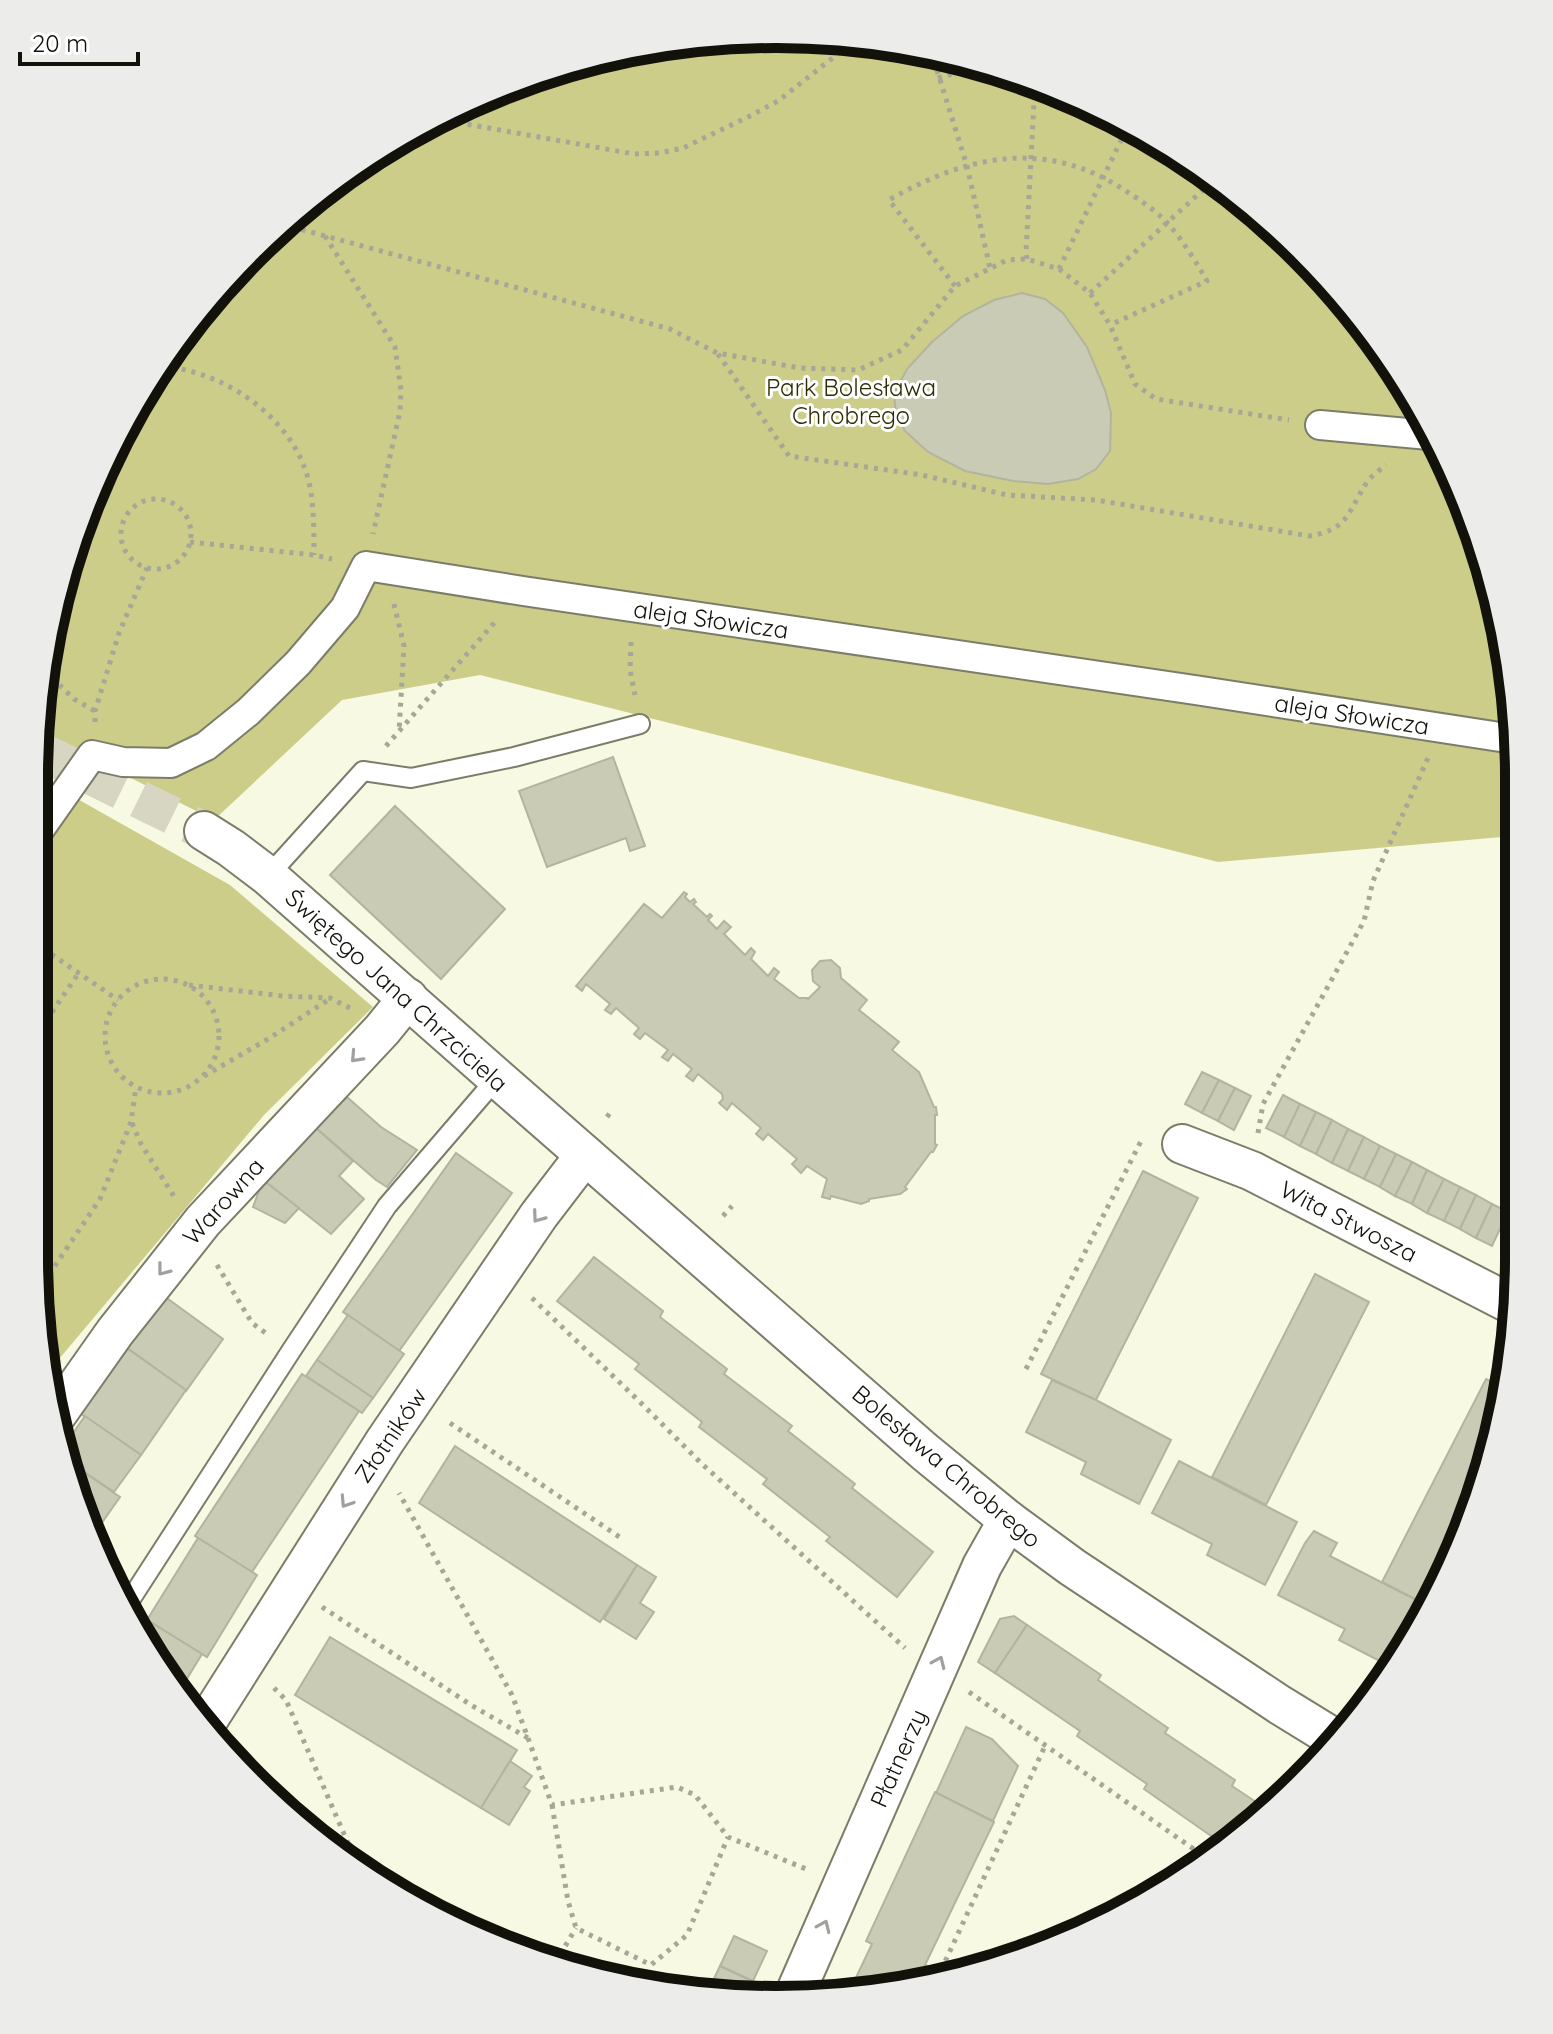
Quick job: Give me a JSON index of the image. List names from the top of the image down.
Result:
{
  "streets": {
    "street": [
      "aleja Słowicza",
      "Świętego Jana Chrzciciela",
      "Warowna",
      "Wita Stwosza",
      "Złotników",
      "Bolesława Chrobrego",
      "Płatnerzy"
    ]
  },
  "crossings": [
    ["Świętego Jana Chrzciciela", "Warowna"],
    ["Świętego Jana Chrzciciela", "Złotników"],
    ["Świętego Jana Chrzciciela", "Bolesława Chrobrego"],
    ["Złotników", "Bolesława Chrobrego"],
    ["Bolesława Chrobrego", "Płatnerzy"]
  ],
  "one_way": ["Warowna", "Złotników", "Płatnerzy"],
  "parks": ["Park Bolesława Chrobrego"],
  "scale_bar": "20 m"
}
